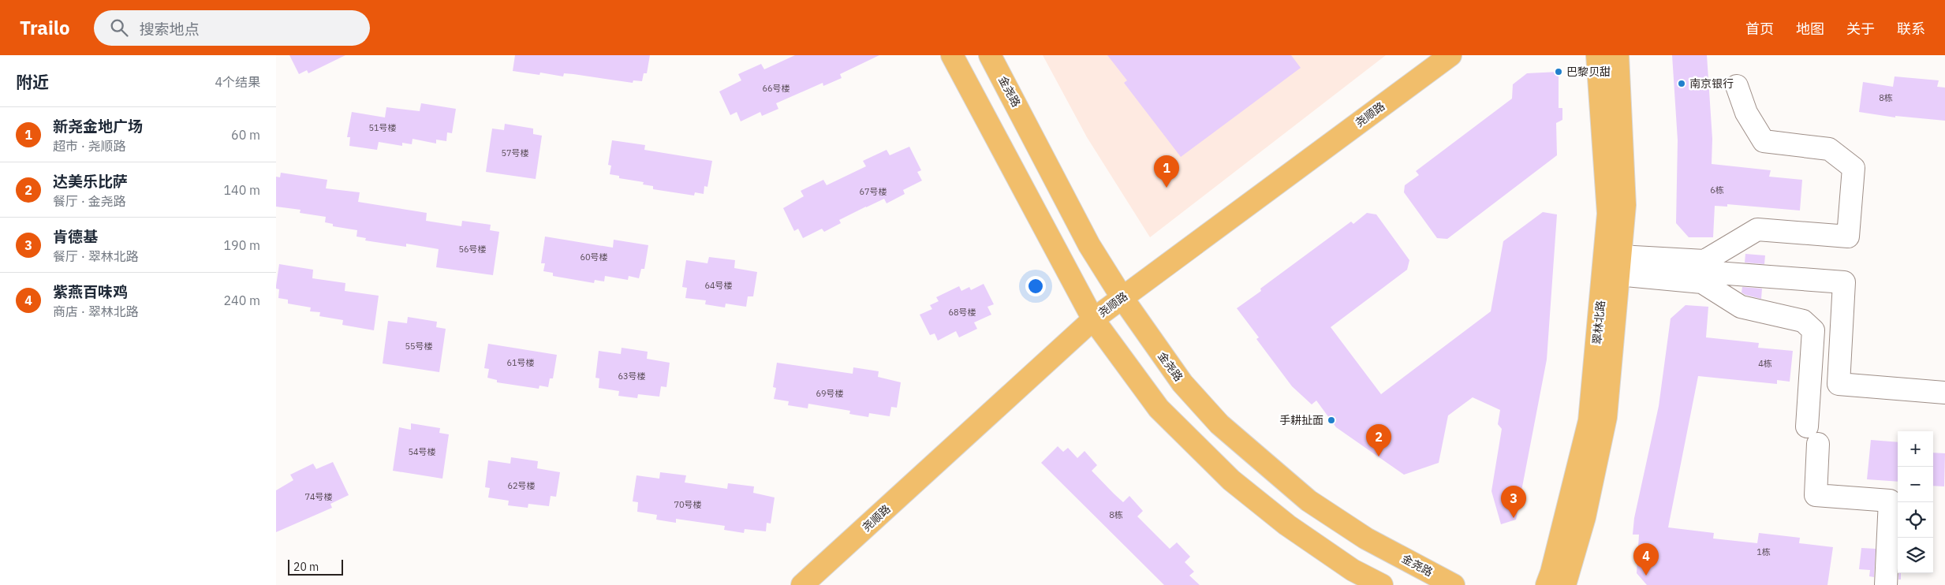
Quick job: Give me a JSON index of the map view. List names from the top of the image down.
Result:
{
  "streets": {
    "main road": ["金尧路", "尧顺路", "翠林北路"]
  },
  "crossings": [
    ["金尧路", "尧顺路"]
  ],
  "places": ["巴黎贝甜", "南京银行", "手耕扯面"],
  "house_numbers": [
    "66号楼",
    "8栋",
    "51号楼",
    "57号楼",
    "6栋",
    "67号楼",
    "56号楼",
    "60号楼",
    "64号楼",
    "68号楼",
    "55号楼",
    "61号楼",
    "4栋",
    "63号楼",
    "69号楼",
    "54号楼",
    "62号楼",
    "74号楼",
    "70号楼",
    "8栋",
    "1栋"
  ],
  "scale_bar": "20 m",
  "page": {
    "header": "Trailo",
    "search": "搜索地点",
    "nav": [
      "首页",
      "地图",
      "关于",
      "联系"
    ],
    "heading": ["附近", "4个结果"],
    "list": [
      {
        "mark": "1",
        "name": "新尧金地广场",
        "note": "超市 · 尧顺路",
        "value": "60 m"
      },
      {
        "mark": "2",
        "name": "达美乐比萨",
        "note": "餐厅 · 金尧路",
        "value": "140 m"
      },
      {
        "mark": "3",
        "name": "肯德基",
        "note": "餐厅 · 翠林北路",
        "value": "190 m"
      },
      {
        "mark": "4",
        "name": "紫燕百味鸡",
        "note": "商店 · 翠林北路",
        "value": "240 m"
      }
    ],
    "pins": [
      "1",
      "2",
      "3",
      "4"
    ],
    "map_buttons": ["+", "−"],
    "scale": "20 m"
  }
}
